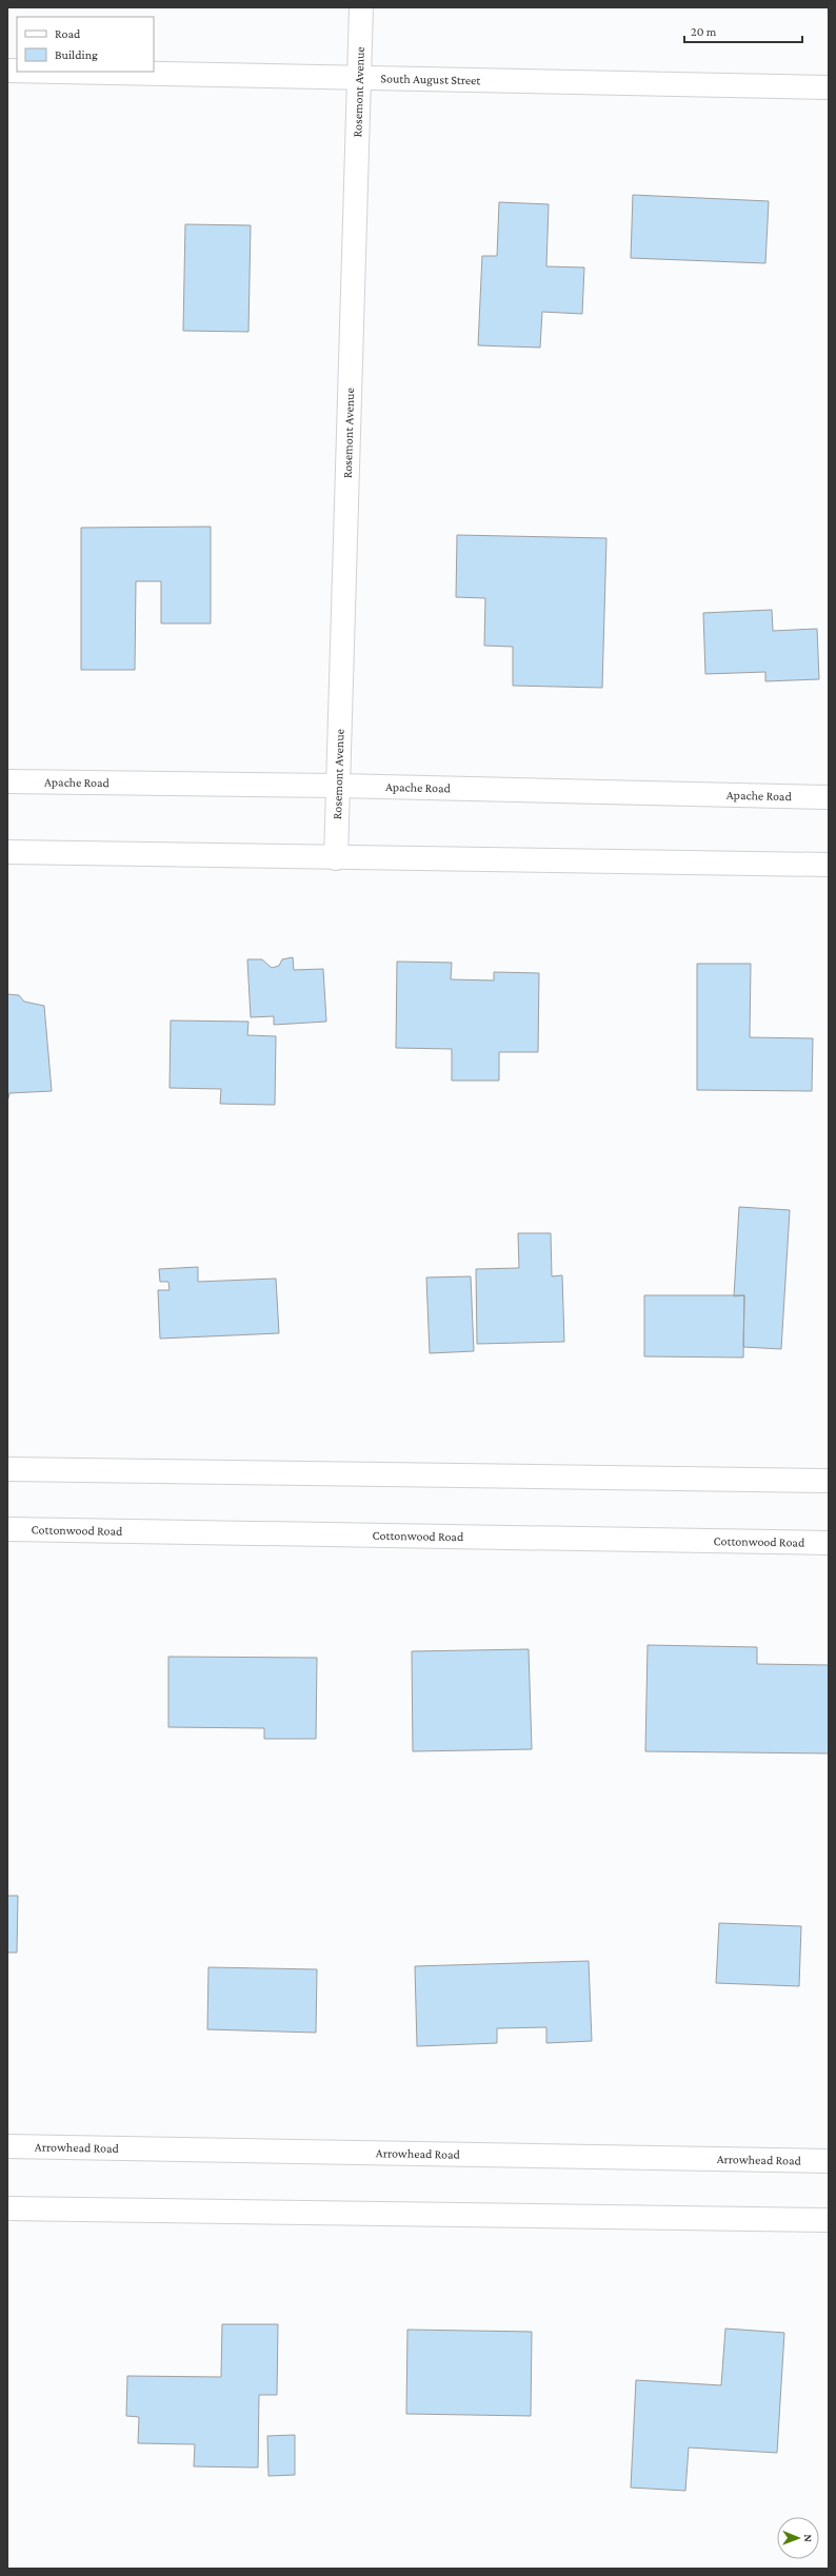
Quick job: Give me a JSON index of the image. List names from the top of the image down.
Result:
{
  "streets": {
    "street": [
      "South August Street",
      "Rosemont Avenue",
      "Apache Road",
      "Cottonwood Road",
      "Arrowhead Road"
    ]
  },
  "crossings": [
    ["South August Street", "Rosemont Avenue"],
    ["Rosemont Avenue", "Apache Road"]
  ],
  "legend": ["Road", "Building"],
  "scale_bar": "20 m",
  "north": "right"
}
